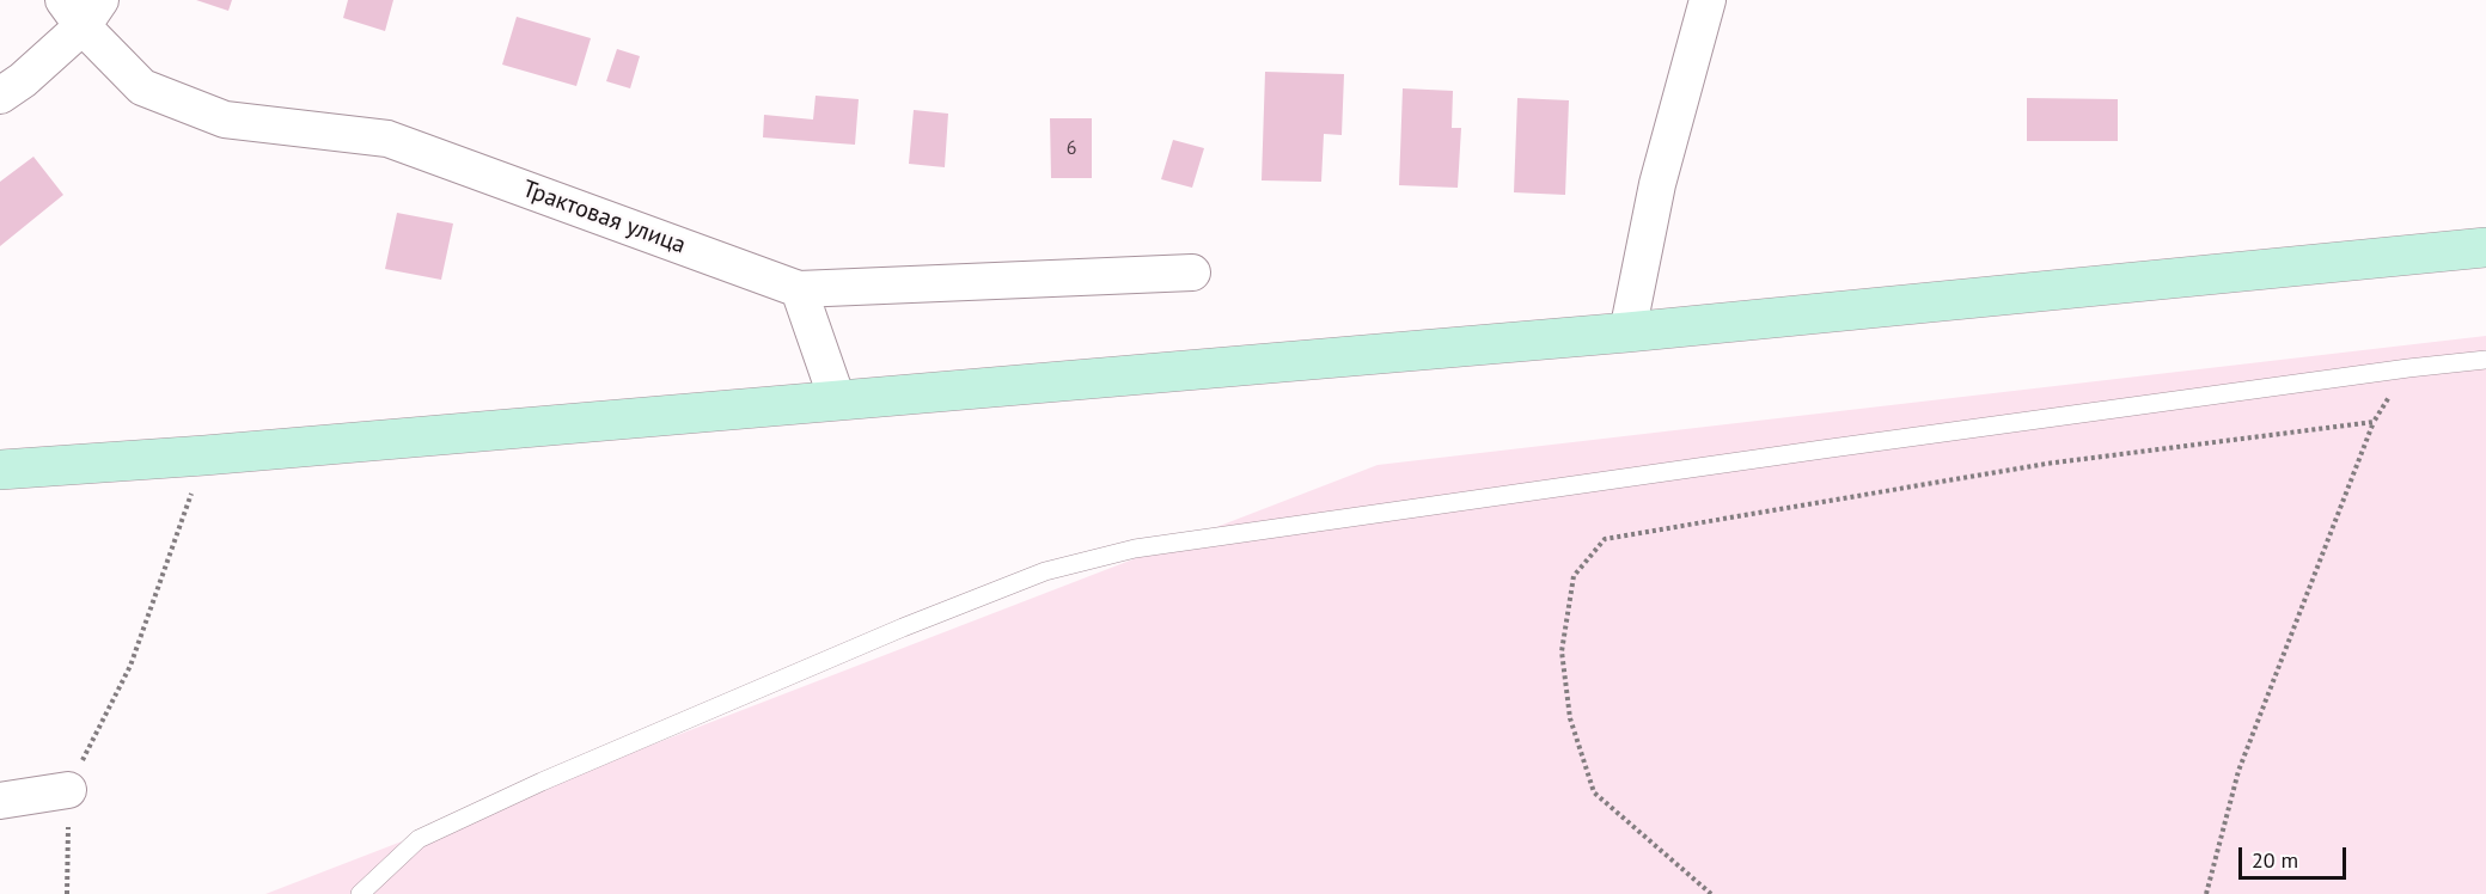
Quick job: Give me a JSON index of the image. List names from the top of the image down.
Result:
{
  "streets": {
    "street": ["Трактовая улица"]
  },
  "house_numbers": ["6"],
  "scale_bar": "20 m"
}
